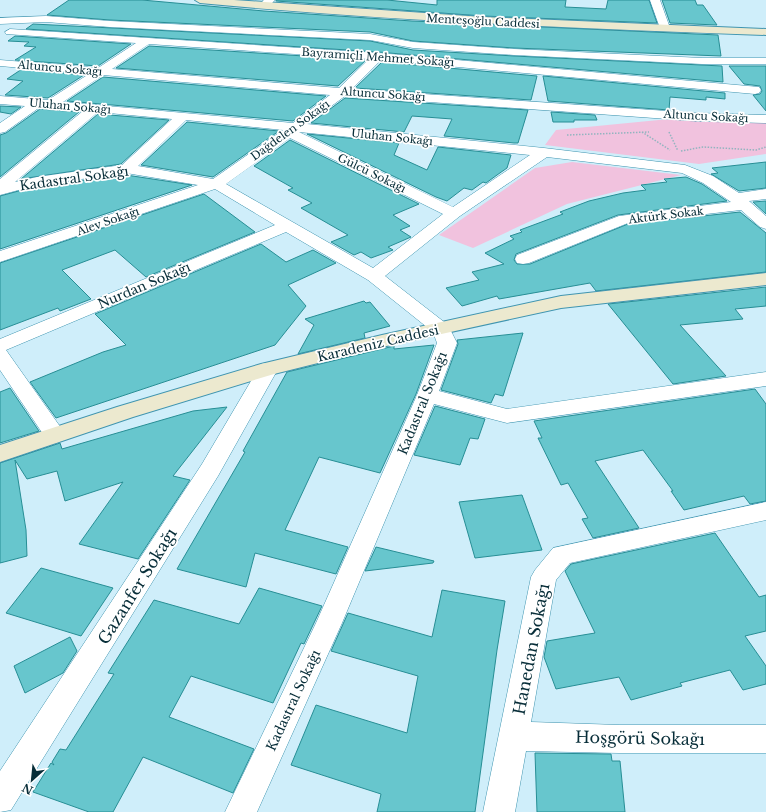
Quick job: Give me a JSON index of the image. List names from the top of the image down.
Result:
{
  "streets": {
    "street": [
      "Menteşoğlu Caddesi",
      "Bayramiçli Mehmet Sokağı",
      "Altuncu Sokağı",
      "Uluhan Sokağı",
      "Dağdelen Sokağı",
      "Gülcü Sokağı",
      "Kadastral Sokağı",
      "Aktürk Sokak",
      "Alev Sokağı",
      "Nurdan Sokağı",
      "Karadeniz Caddesi",
      "Gazanfer Sokağı",
      "Hanedan Sokağı",
      "Hoşgörü Sokağı"
    ]
  },
  "crossings": [
    ["Bayramiçli Mehmet Sokağı", "Dağdelen Sokağı"],
    ["Altuncu Sokağı", "Dağdelen Sokağı"],
    ["Uluhan Sokağı", "Dağdelen Sokağı"],
    ["Uluhan Sokağı", "Gülcü Sokağı"],
    ["Uluhan Sokağı", "Aktürk Sokak"],
    ["Dağdelen Sokağı", "Gülcü Sokağı"],
    ["Dağdelen Sokağı", "Kadastral Sokağı"],
    ["Dağdelen Sokağı", "Alev Sokağı"],
    ["Kadastral Sokağı", "Alev Sokağı"],
    ["Kadastral Sokağı", "Nurdan Sokağı"],
    ["Kadastral Sokağı", "Karadeniz Caddesi"],
    ["Karadeniz Caddesi", "Gazanfer Sokağı"],
    ["Hanedan Sokağı", "Hoşgörü Sokağı"]
  ],
  "north": "bottom left"
}
